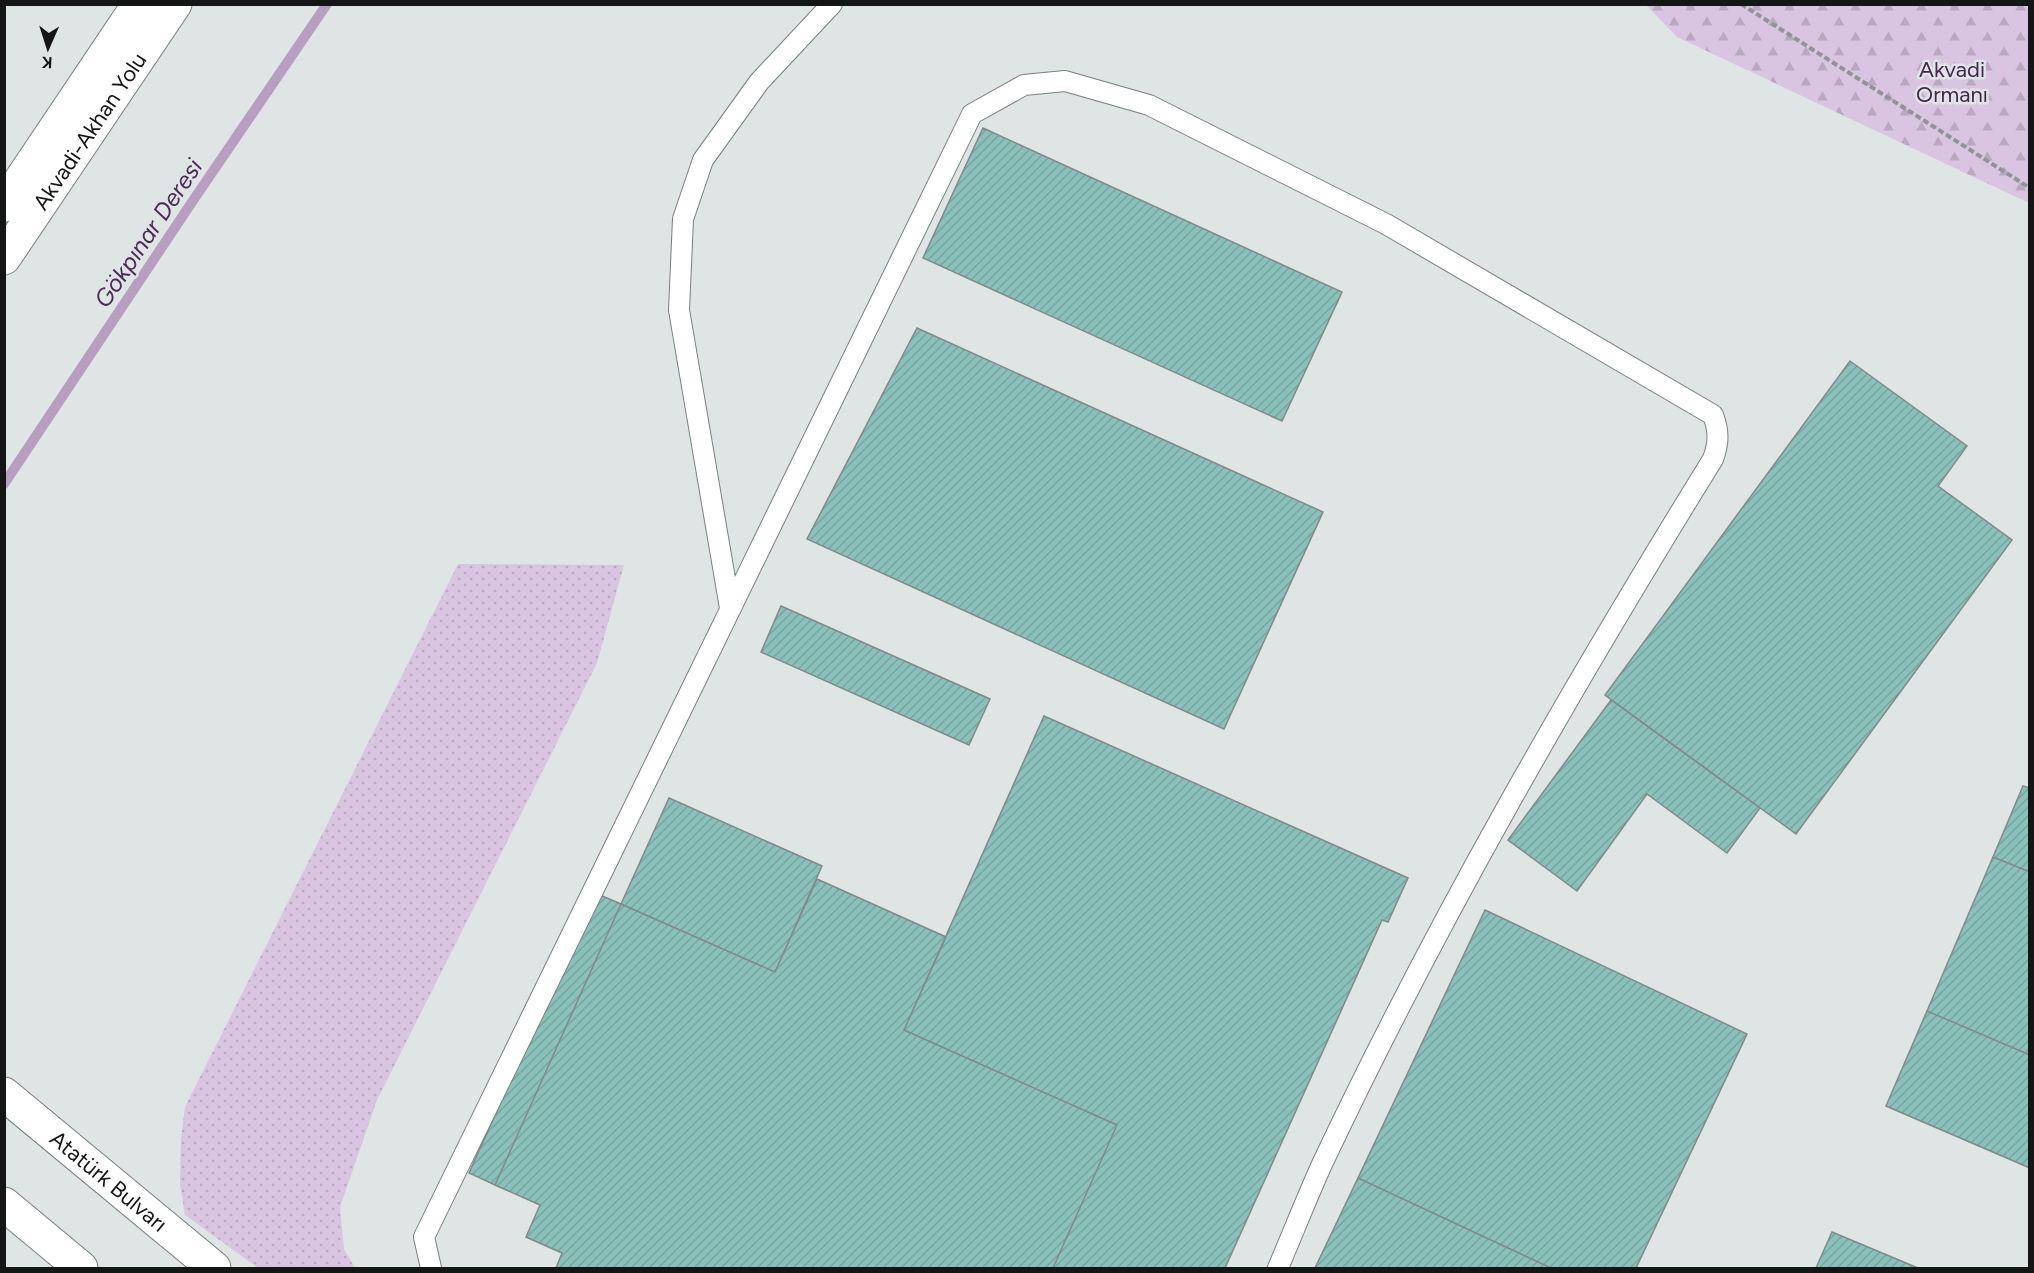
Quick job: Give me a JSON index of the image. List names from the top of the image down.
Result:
{
  "streets": {
    "main road": ["Akvadi-Akhan Yolu", "Atatürk Bulvarı"]
  },
  "water": ["Gökpınar Deresi"],
  "parks": ["Akvadi Ormanı"],
  "north": "bottom"
}
